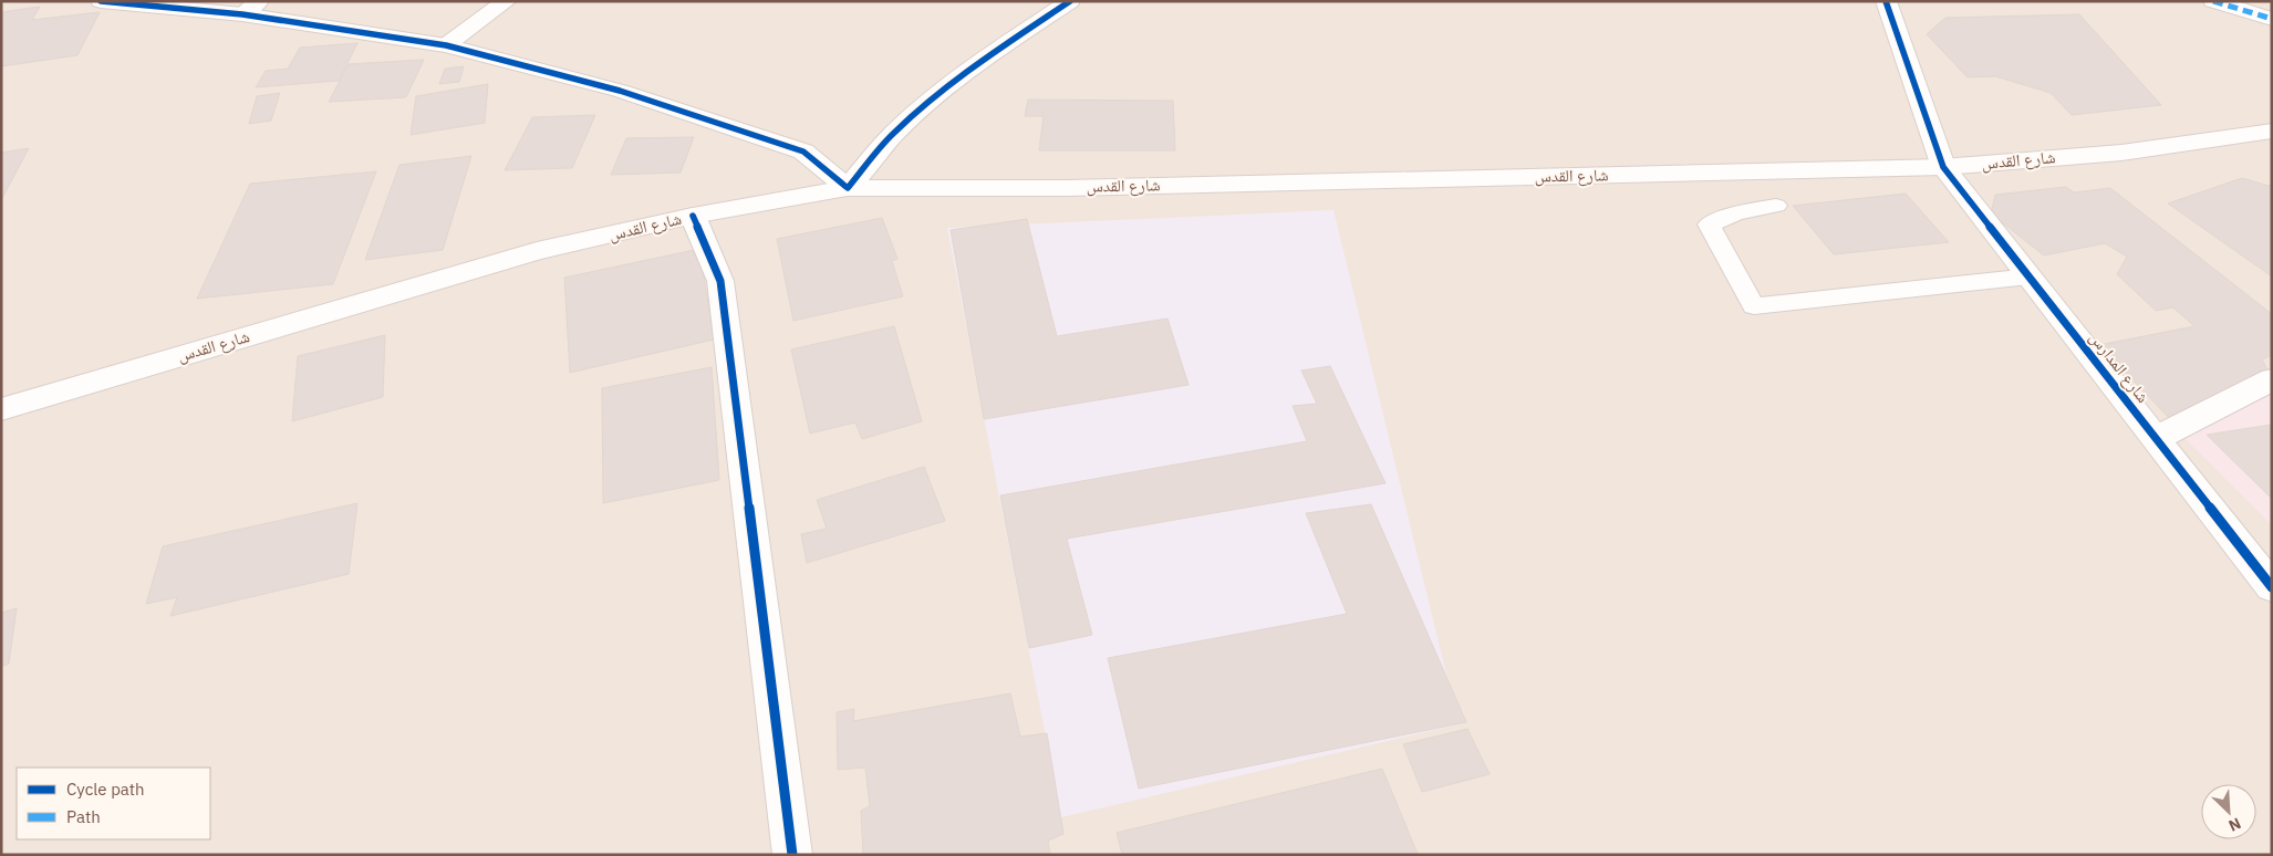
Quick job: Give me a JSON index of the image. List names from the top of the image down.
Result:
{
  "streets": {
    "street": ["شارع القدس", "شارع المدارس"]
  },
  "crossings": [
    ["شارع القدس", "شارع المدارس"]
  ],
  "legend": ["Cycle path", "Path"],
  "north": "bottom right"
}
